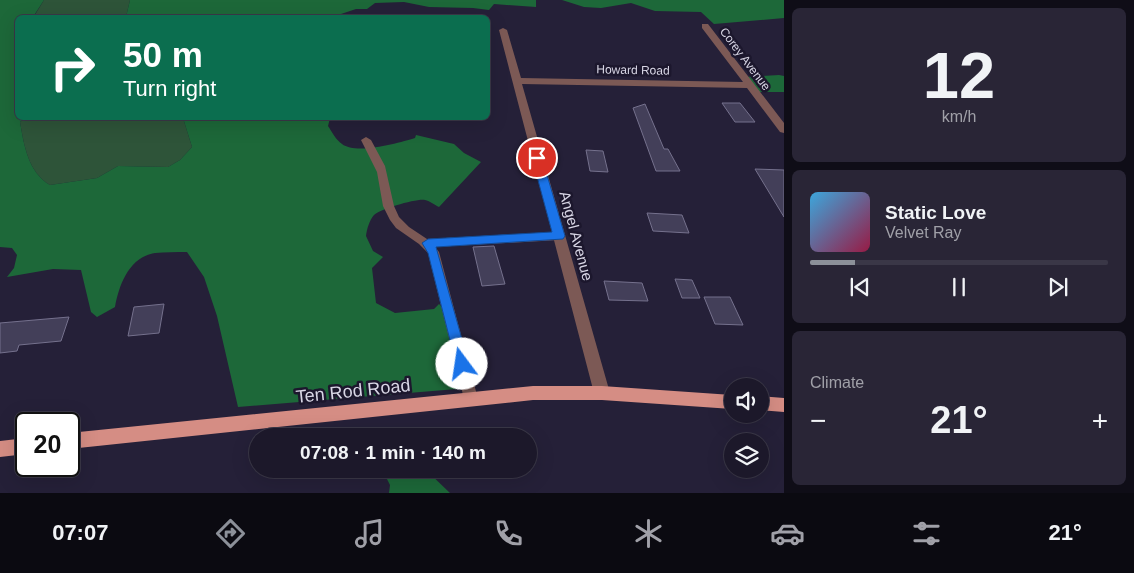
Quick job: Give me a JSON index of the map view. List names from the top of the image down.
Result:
{
  "streets": {
    "main road": ["Ten Rod Road"],
    "street": ["Corey Avenue", "Howard Road", "Angel Avenue"]
  },
  "crossings": [
    ["Corey Avenue", "Howard Road"],
    ["Howard Road", "Angel Avenue"],
    ["Angel Avenue", "Ten Rod Road"]
  ],
  "page": {
    "tile": [
      ["12", "km/h"],
      "Climate"
    ],
    "turn": ["50 m", "Turn right"],
    "song": ["Static Love", "Velvet Ray"],
    "heat": ["−", "21°", "+"],
    "limit": "20",
    "trip": "07:08 · 1 min · 140 m",
    "tabs": ["07:07", "21°"]
  }
}
